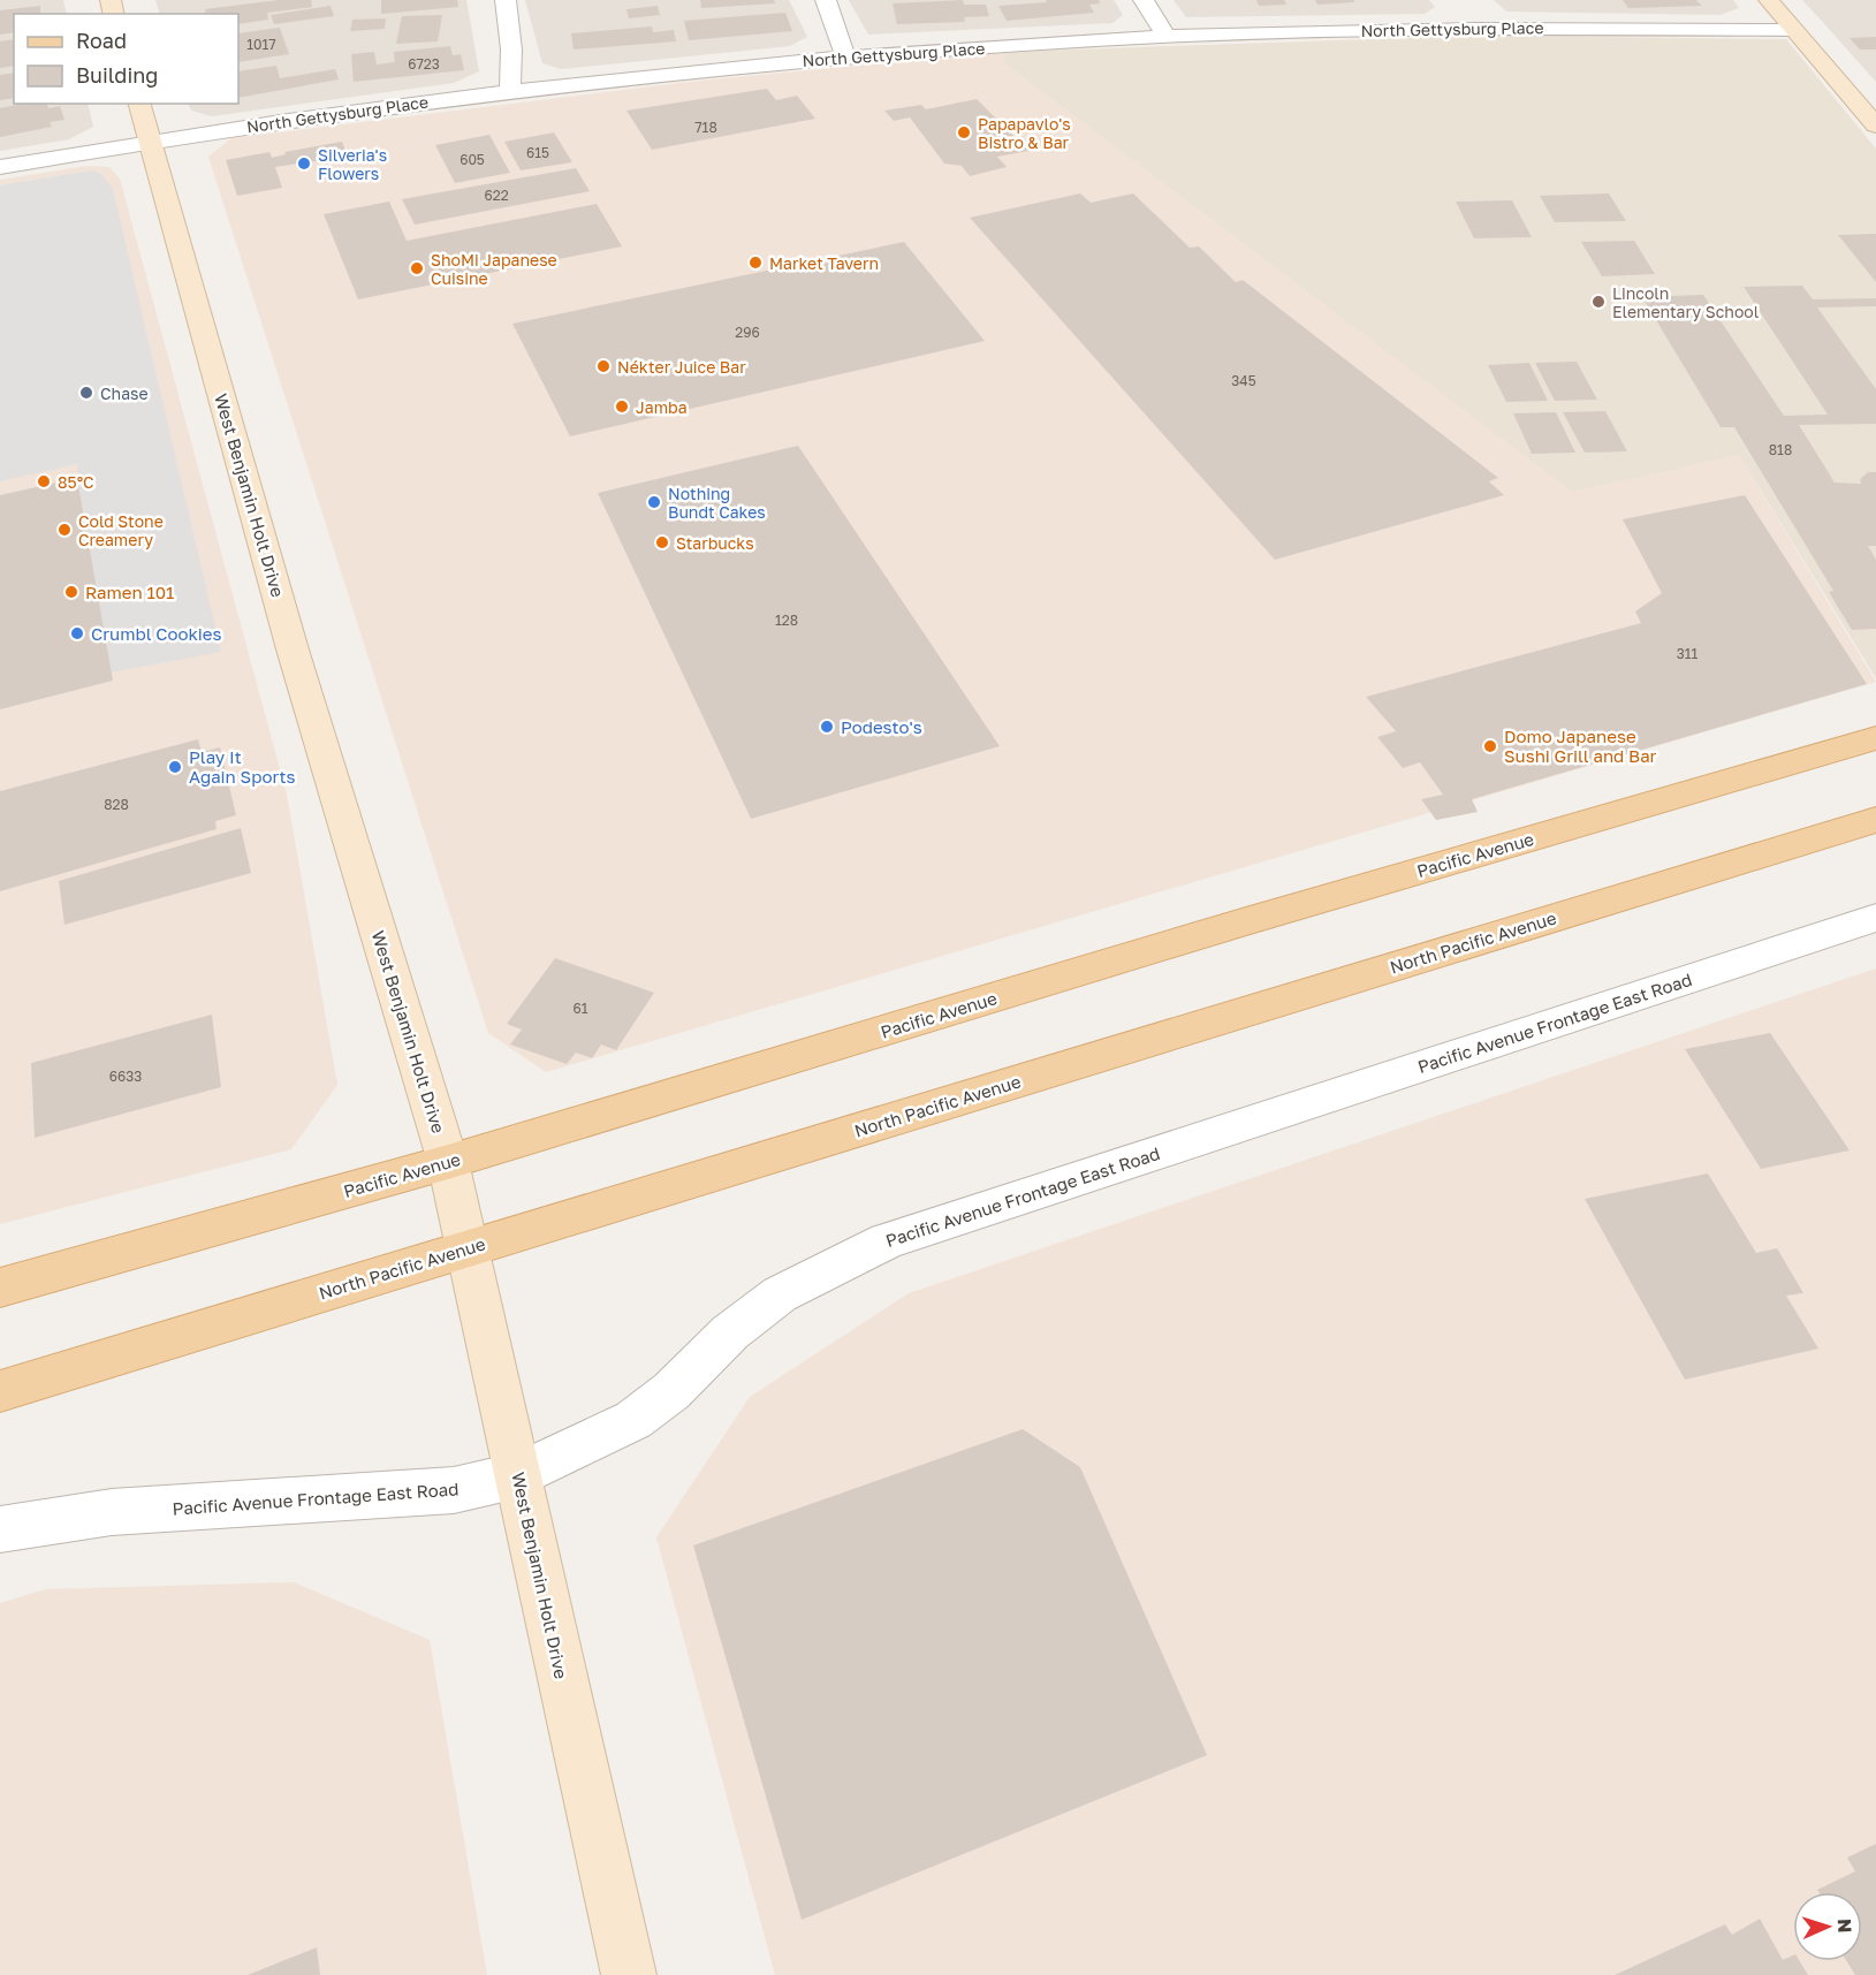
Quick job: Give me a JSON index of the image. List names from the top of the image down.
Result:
{
  "streets": {
    "main road": ["West Benjamin Holt Drive", "Pacific Avenue", "North Pacific Avenue"],
    "street": ["North Gettysburg Place", "Pacific Avenue Frontage East Road"]
  },
  "crossings": [
    ["North Gettysburg Place", "West Benjamin Holt Drive"],
    ["West Benjamin Holt Drive", "Pacific Avenue"],
    ["West Benjamin Holt Drive", "North Pacific Avenue"],
    ["West Benjamin Holt Drive", "Pacific Avenue Frontage East Road"]
  ],
  "places": [
    "Papapavlo's Bistro & Bar",
    "Silveria's Flowers",
    "Market Tavern",
    "ShoMi Japanese Cuisine",
    "Lincoln Elementary School",
    "Nékter Juice Bar",
    "Chase",
    "Jamba",
    "85°C",
    "Nothing Bundt Cakes",
    "Cold Stone Creamery",
    "Starbucks",
    "Ramen 101",
    "Crumbl Cookies",
    "Podesto's",
    "Domo Japanese Sushi Grill and Bar",
    "Play It Again Sports"
  ],
  "house_numbers": [
    "1017",
    "6723",
    "718",
    "615",
    "605",
    "622",
    "296",
    "345",
    "818",
    "128",
    "311",
    "828",
    "61",
    "6633"
  ],
  "legend": ["Road", "Building"],
  "north": "right"
}
